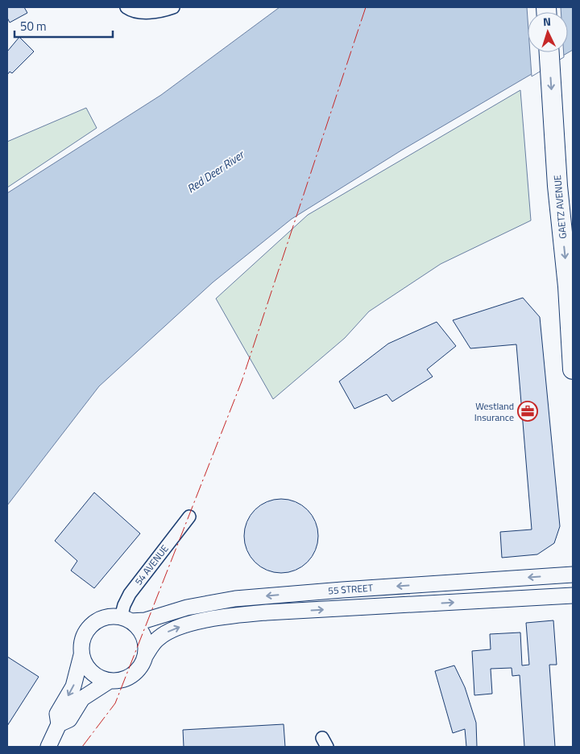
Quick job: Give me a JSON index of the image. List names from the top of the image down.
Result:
{
  "streets": {
    "main road": ["GAETZ AVENUE"],
    "street": ["54 AVENUE", "55 STREET"]
  },
  "crossings": [
    ["54 AVENUE", "55 STREET"]
  ],
  "one_way": ["GAETZ AVENUE"],
  "water": ["Red Deer River"],
  "places": {
    "office": ["Westland Insurance"]
  },
  "scale_bar": "50 m",
  "north": "top"
}
